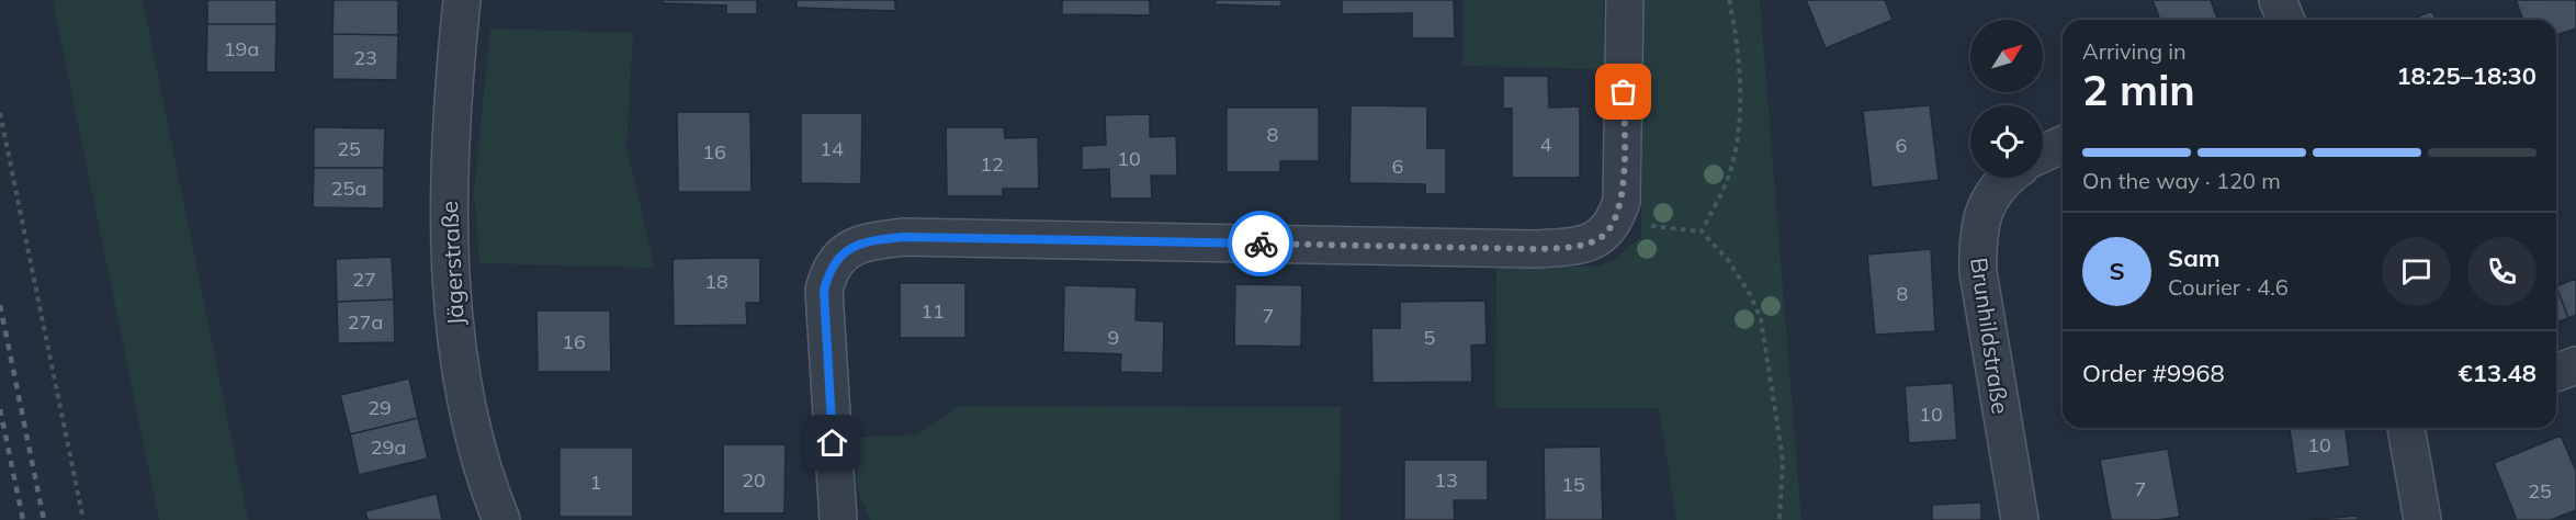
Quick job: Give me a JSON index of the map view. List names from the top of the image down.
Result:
{
  "streets": {
    "street": ["Jägerstraße", "Brunhildstraße"]
  },
  "house_numbers": [
    "19a",
    "23",
    "8",
    "4",
    "6",
    "25",
    "14",
    "16",
    "10",
    "12",
    "6",
    "25a",
    "27",
    "18",
    "8",
    "11",
    "7",
    "27a",
    "9",
    "5",
    "16",
    "29",
    "10",
    "10",
    "29a",
    "20",
    "13",
    "1",
    "15",
    "7",
    "25"
  ],
  "north": "top right",
  "page": {
    "heading": ["2 min", "Arriving in", "18:25–18:30"],
    "panel": [
      "Sam",
      "Courier · 4.6",
      "Order #9968",
      "€13.48"
    ],
    "bar": "On the way · 120 m",
    "round": "S"
  }
}
